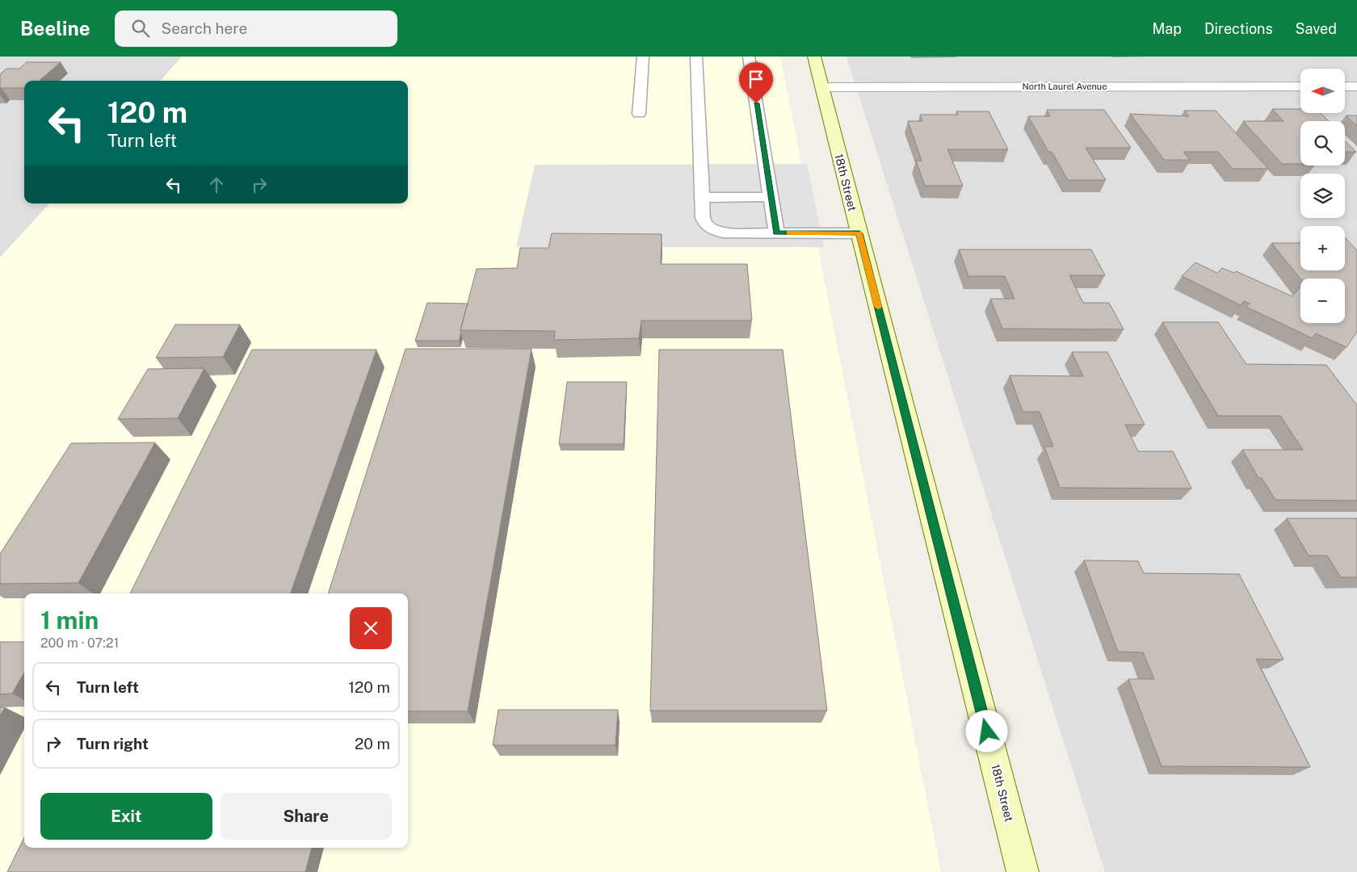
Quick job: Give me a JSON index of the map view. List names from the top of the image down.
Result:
{
  "streets": {
    "main road": ["18th Street"],
    "street": ["North Laurel Avenue"]
  },
  "crossings": [
    ["North Laurel Avenue", "18th Street"]
  ],
  "north": "left",
  "page": {
    "header": "Beeline",
    "search": "Search here",
    "nav": ["Map", "Directions", "Saved"],
    "map_buttons": ["+", "−"],
    "turn": ["120 m", "Turn left"],
    "heading": ["1 min", "200 m · 07:21"],
    "list": [
      {
        "name": "Turn left",
        "value": "120 m"
      },
      {
        "name": "Turn right",
        "value": "20 m"
      }
    ],
    "buttons": ["Exit", "Share"]
  }
}
